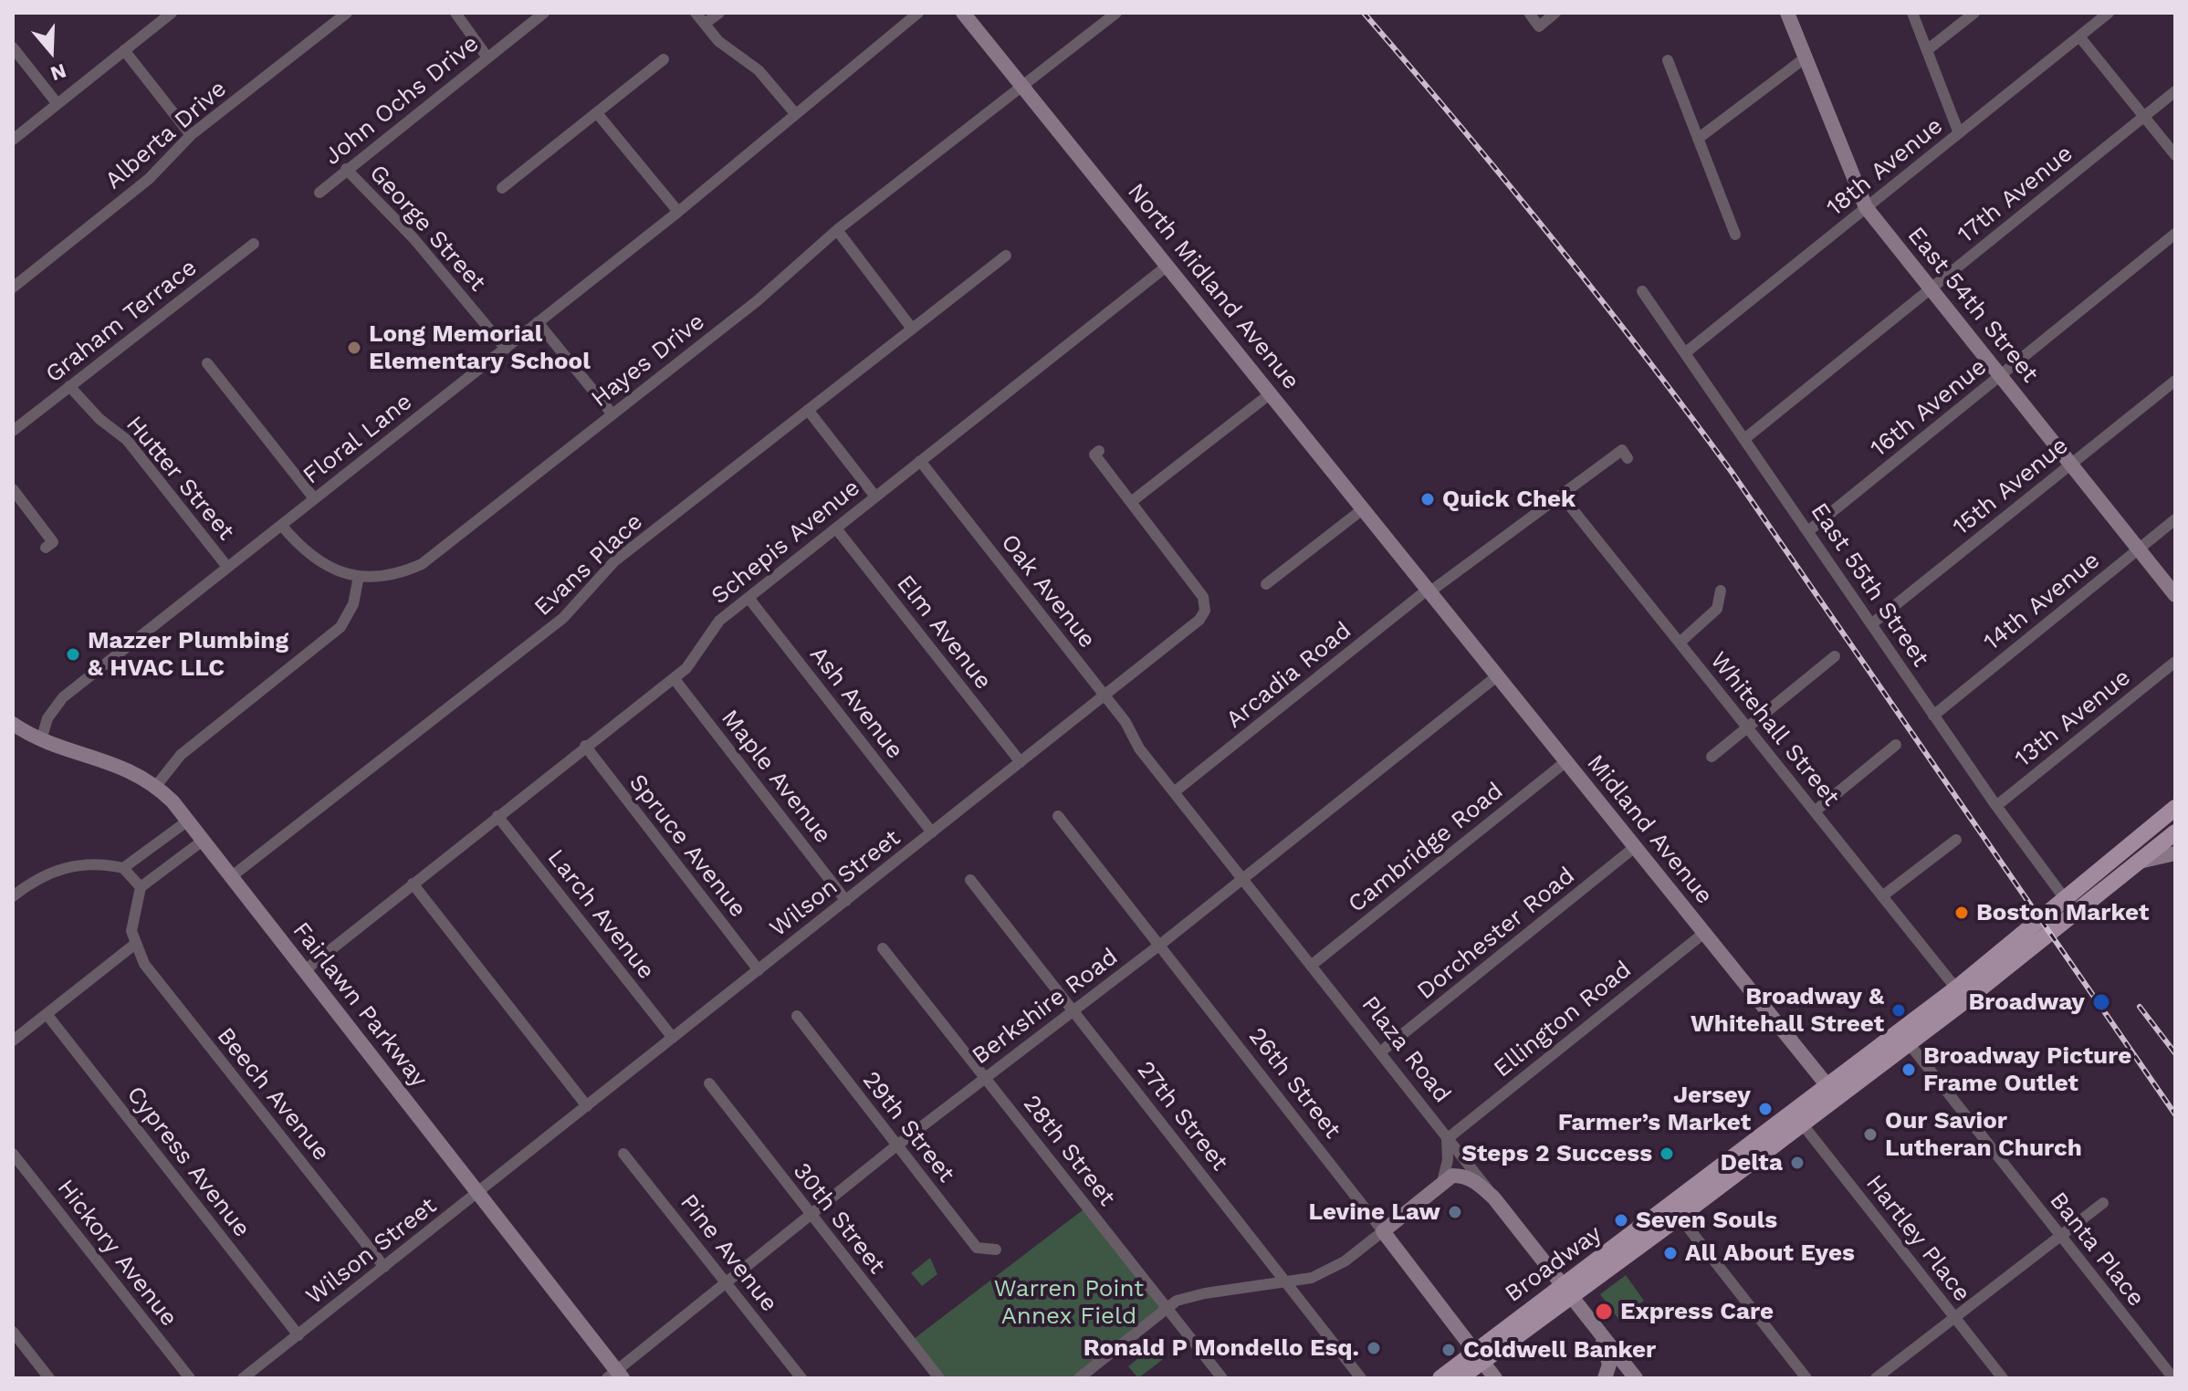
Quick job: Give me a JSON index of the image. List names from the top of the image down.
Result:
{
  "streets": {
    "main road": ["Broadway"],
    "street": [
      "John Ochs Drive",
      "Alberta Drive",
      "18th Avenue",
      "17th Avenue",
      "George Street",
      "North Midland Avenue",
      "East 54th Street",
      "Graham Terrace",
      "Hayes Drive",
      "16th Avenue",
      "Floral Lane",
      "Hutter Street",
      "15th Avenue",
      "Schepis Avenue",
      "Evans Place",
      "East 55th Street",
      "Oak Avenue",
      "14th Avenue",
      "Elm Avenue",
      "Arcadia Road",
      "Ash Avenue",
      "13th Avenue",
      "Whitehall Street",
      "Maple Avenue",
      "Midland Avenue",
      "Spruce Avenue",
      "Cambridge Road",
      "Wilson Street",
      "Larch Avenue",
      "Dorchester Road",
      "Fairlawn Parkway",
      "Berkshire Road",
      "Ellington Road",
      "Plaza Road",
      "26th Street",
      "Beech Avenue",
      "27th Street",
      "29th Street",
      "28th Street",
      "Cypress Avenue",
      "30th Street",
      "Hartley Place",
      "Banta Place",
      "Hickory Avenue",
      "Pine Avenue"
    ]
  },
  "crossings": [
    ["John Ochs Drive", "George Street"],
    ["18th Avenue", "East 54th Street"],
    ["18th Avenue", "East 55th Street"],
    ["17th Avenue", "East 54th Street"],
    ["17th Avenue", "East 55th Street"],
    ["George Street", "Floral Lane"],
    ["North Midland Avenue", "Hayes Drive"],
    ["North Midland Avenue", "Schepis Avenue"],
    ["North Midland Avenue", "Arcadia Road"],
    ["North Midland Avenue", "Midland Avenue"],
    ["East 54th Street", "16th Avenue"],
    ["East 54th Street", "15th Avenue"],
    ["East 54th Street", "14th Avenue"],
    ["Graham Terrace", "Hutter Street"],
    ["Hayes Drive", "Floral Lane"],
    ["16th Avenue", "East 55th Street"],
    ["Floral Lane", "Hutter Street"],
    ["Floral Lane", "Fairlawn Parkway"],
    ["15th Avenue", "East 55th Street"],
    ["Schepis Avenue", "Oak Avenue"],
    ["Schepis Avenue", "Elm Avenue"],
    ["Schepis Avenue", "Ash Avenue"],
    ["Schepis Avenue", "Maple Avenue"],
    ["Schepis Avenue", "Spruce Avenue"],
    ["Schepis Avenue", "Larch Avenue"],
    ["Schepis Avenue", "Fairlawn Parkway"],
    ["Evans Place", "Fairlawn Parkway"],
    ["East 55th Street", "14th Avenue"],
    ["East 55th Street", "13th Avenue"],
    ["East 55th Street", "Broadway"],
    ["Oak Avenue", "Wilson Street"],
    ["Oak Avenue", "Plaza Road"],
    ["Elm Avenue", "Wilson Street"],
    ["Arcadia Road", "Whitehall Street"],
    ["Arcadia Road", "Midland Avenue"],
    ["Arcadia Road", "Plaza Road"],
    ["Ash Avenue", "Wilson Street"],
    ["Whitehall Street", "Broadway"],
    ["Maple Avenue", "Wilson Street"],
    ["Midland Avenue", "Cambridge Road"],
    ["Midland Avenue", "Dorchester Road"],
    ["Midland Avenue", "Berkshire Road"],
    ["Midland Avenue", "Ellington Road"],
    ["Midland Avenue", "Broadway"],
    ["Spruce Avenue", "Wilson Street"],
    ["Cambridge Road", "Plaza Road"],
    ["Wilson Street", "Larch Avenue"],
    ["Wilson Street", "Fairlawn Parkway"],
    ["Wilson Street", "Beech Avenue"],
    ["Wilson Street", "Cypress Avenue"],
    ["Dorchester Road", "Plaza Road"],
    ["Fairlawn Parkway", "Berkshire Road"],
    ["Berkshire Road", "Plaza Road"],
    ["Berkshire Road", "26th Street"],
    ["Berkshire Road", "27th Street"],
    ["Berkshire Road", "29th Street"],
    ["Berkshire Road", "28th Street"],
    ["Berkshire Road", "30th Street"],
    ["Berkshire Road", "Pine Avenue"],
    ["Ellington Road", "Plaza Road"],
    ["Plaza Road", "Broadway"],
    ["26th Street", "Broadway"],
    ["Hartley Place", "Broadway"],
    ["Banta Place", "Broadway"]
  ],
  "parks": ["Warren Point Annex Field"],
  "places": [
    "Long Memorial Elementary School",
    "Quick Chek",
    "Mazzer Plumbing & HVAC LLC",
    "Boston Market",
    "Broadway",
    "Broadway & Whitehall Street",
    "Broadway Picture Frame Outlet",
    "Jersey Farmer’s Market",
    "Our Savior Lutheran Church",
    "Steps 2 Success",
    "Delta",
    "Levine Law",
    "Seven Souls",
    "All About Eyes",
    "Express Care",
    "Ronald P Mondello Esq.",
    "Coldwell Banker"
  ],
  "north": "bottom"
}
